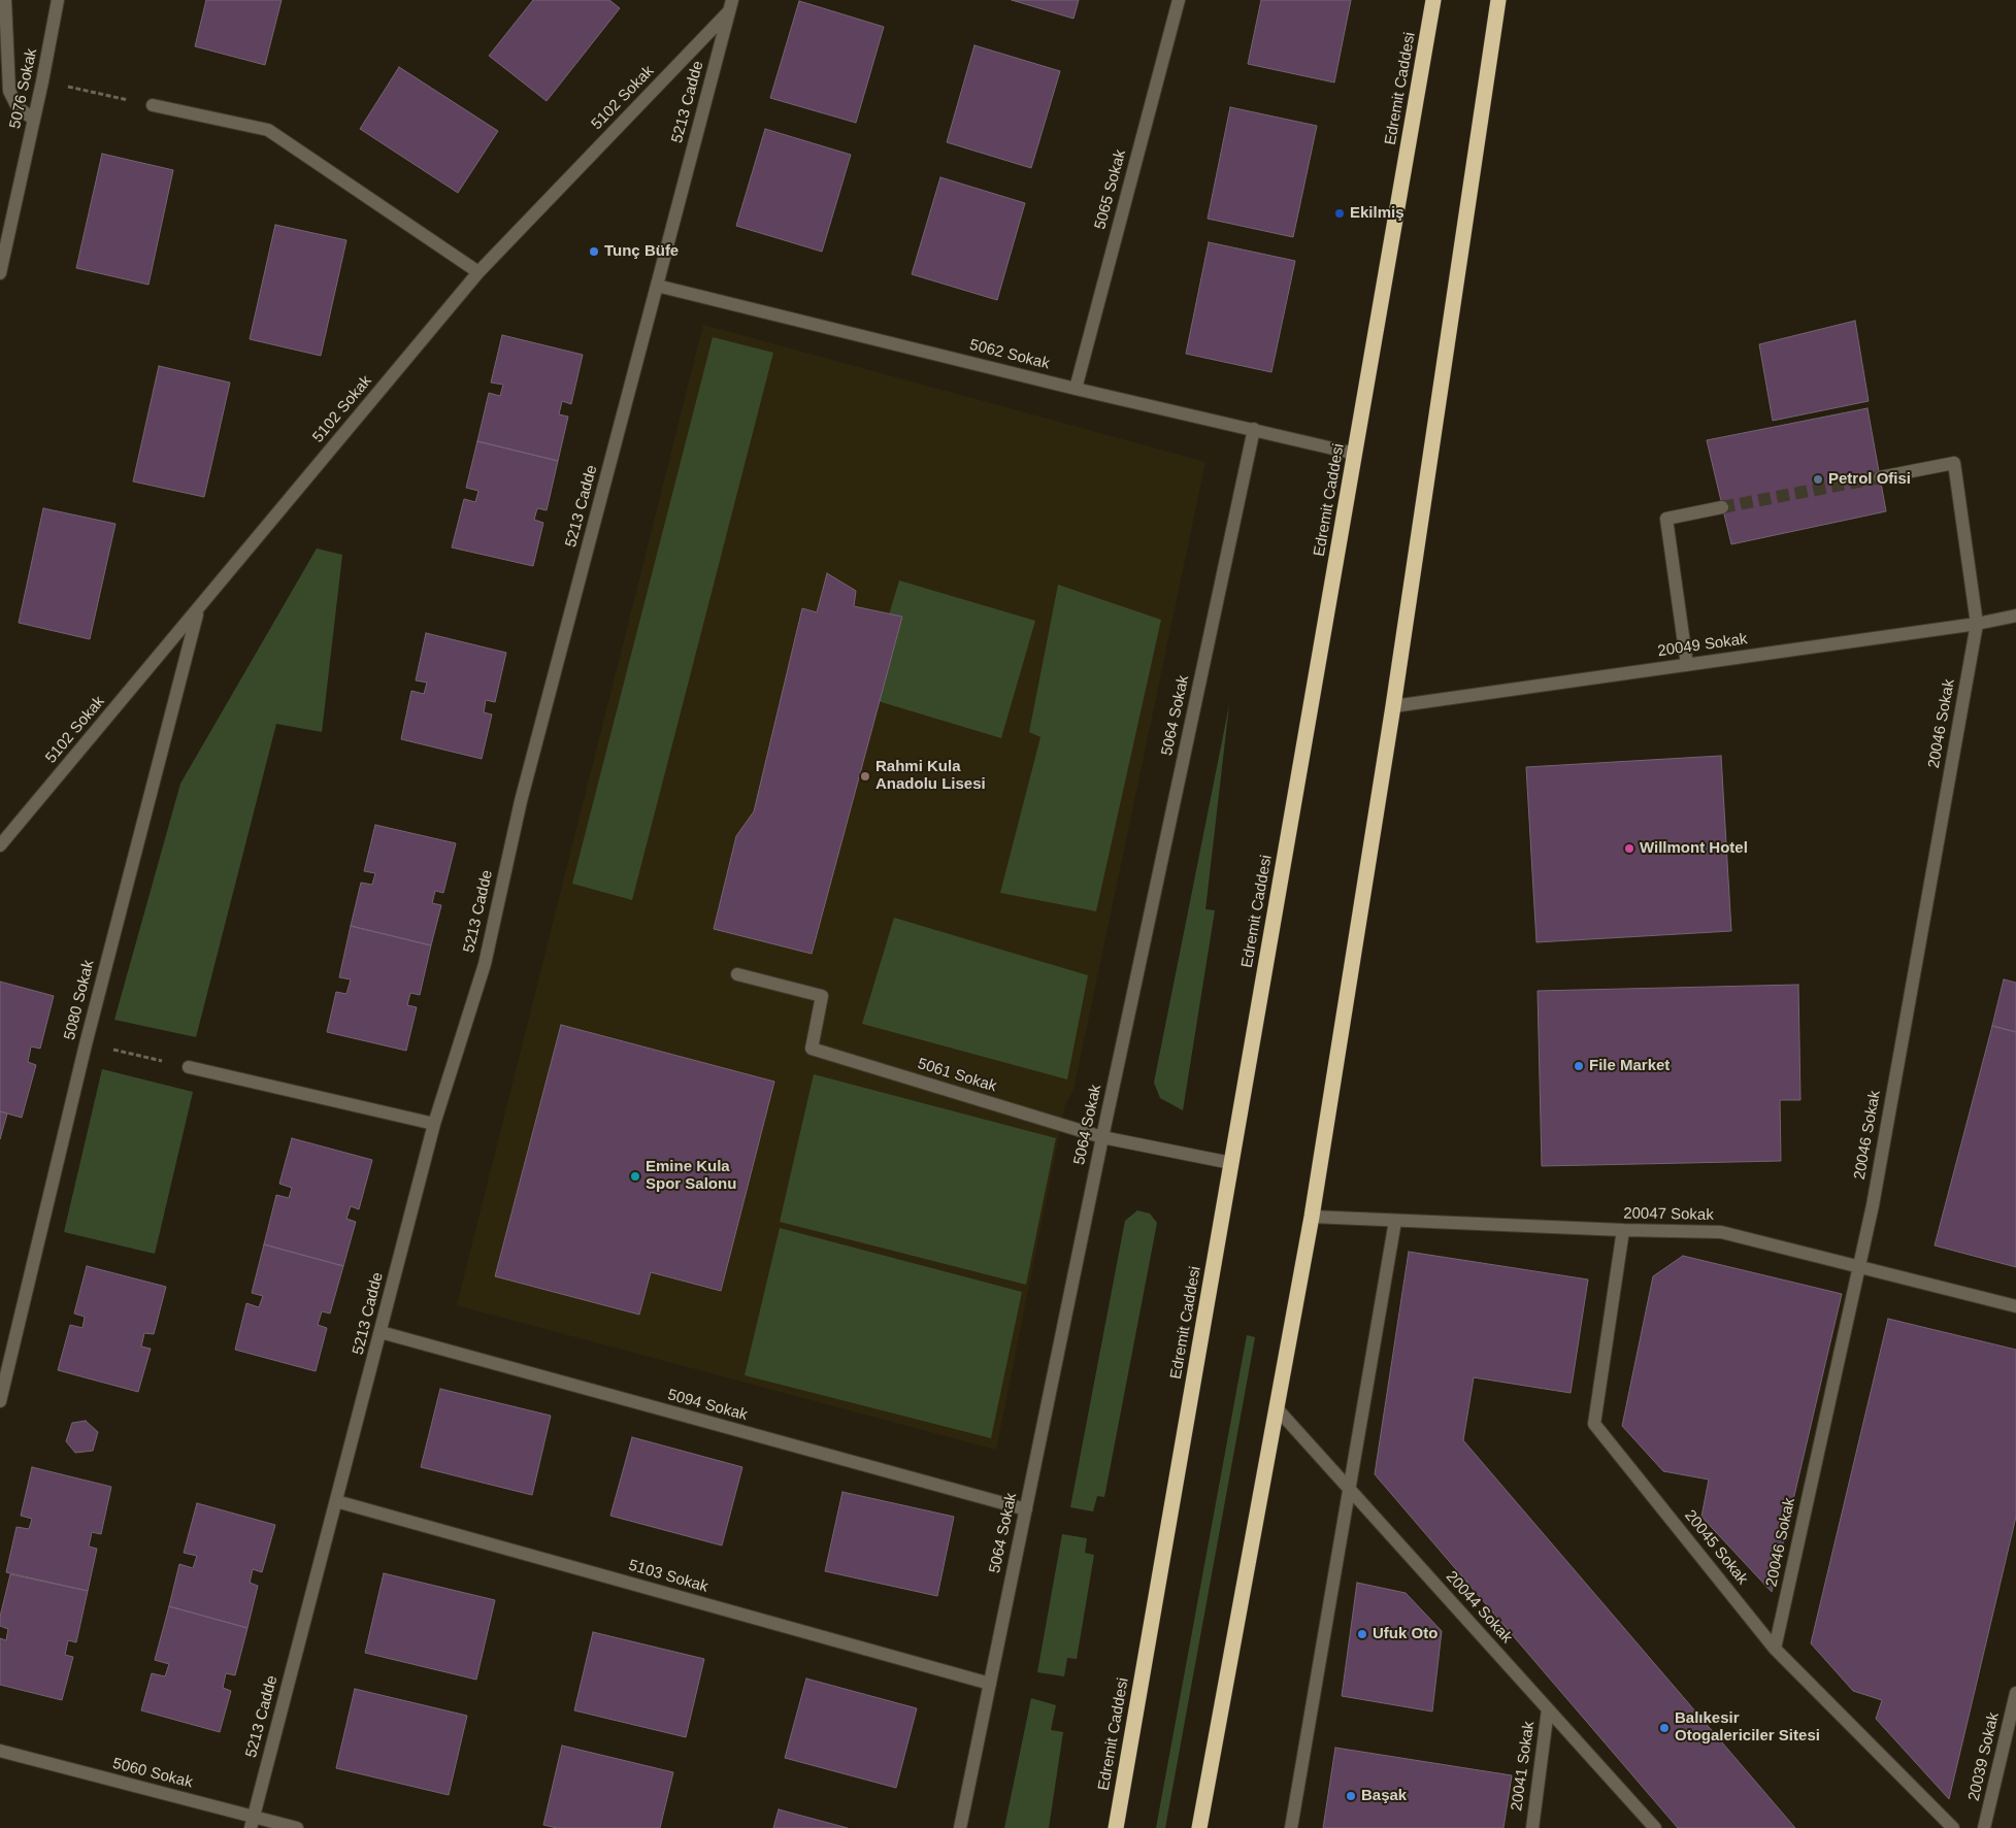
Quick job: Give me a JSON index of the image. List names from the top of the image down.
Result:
{
  "streets": {
    "highway": ["Edremit Caddesi"],
    "street": [
      "5076 Sokak",
      "5102 Sokak",
      "5213 Cadde",
      "5065 Sokak",
      "5062 Sokak",
      "20049 Sokak",
      "5064 Sokak",
      "20046 Sokak",
      "5080 Sokak",
      "5061 Sokak",
      "20047 Sokak",
      "5094 Sokak",
      "20045 Sokak",
      "5103 Sokak",
      "20044 Sokak",
      "20039 Sokak",
      "20041 Sokak",
      "5060 Sokak"
    ]
  },
  "crossings": [
    ["Edremit Caddesi", "5062 Sokak"],
    ["Edremit Caddesi", "5061 Sokak"],
    ["5102 Sokak", "5213 Cadde"],
    ["5102 Sokak", "5080 Sokak"],
    ["5213 Cadde", "5062 Sokak"],
    ["5213 Cadde", "5094 Sokak"],
    ["5213 Cadde", "5103 Sokak"],
    ["5213 Cadde", "5060 Sokak"],
    ["5065 Sokak", "5062 Sokak"],
    ["5062 Sokak", "5064 Sokak"],
    ["20049 Sokak", "20046 Sokak"],
    ["5064 Sokak", "5061 Sokak"],
    ["5064 Sokak", "5094 Sokak"],
    ["5064 Sokak", "5103 Sokak"],
    ["20046 Sokak", "20047 Sokak"],
    ["20046 Sokak", "20045 Sokak"],
    ["20047 Sokak", "20045 Sokak"],
    ["20044 Sokak", "20041 Sokak"]
  ],
  "places": [
    "Ekilmiş",
    "Tunç Büfe",
    "Petrol Ofisi",
    "Rahmi Kula Anadolu Lisesi",
    "Willmont Hotel",
    "File Market",
    "Emine Kula Spor Salonu",
    "Ufuk Oto",
    "Balıkesir Otogalericiler Sitesi",
    "Başak"
  ]
}
